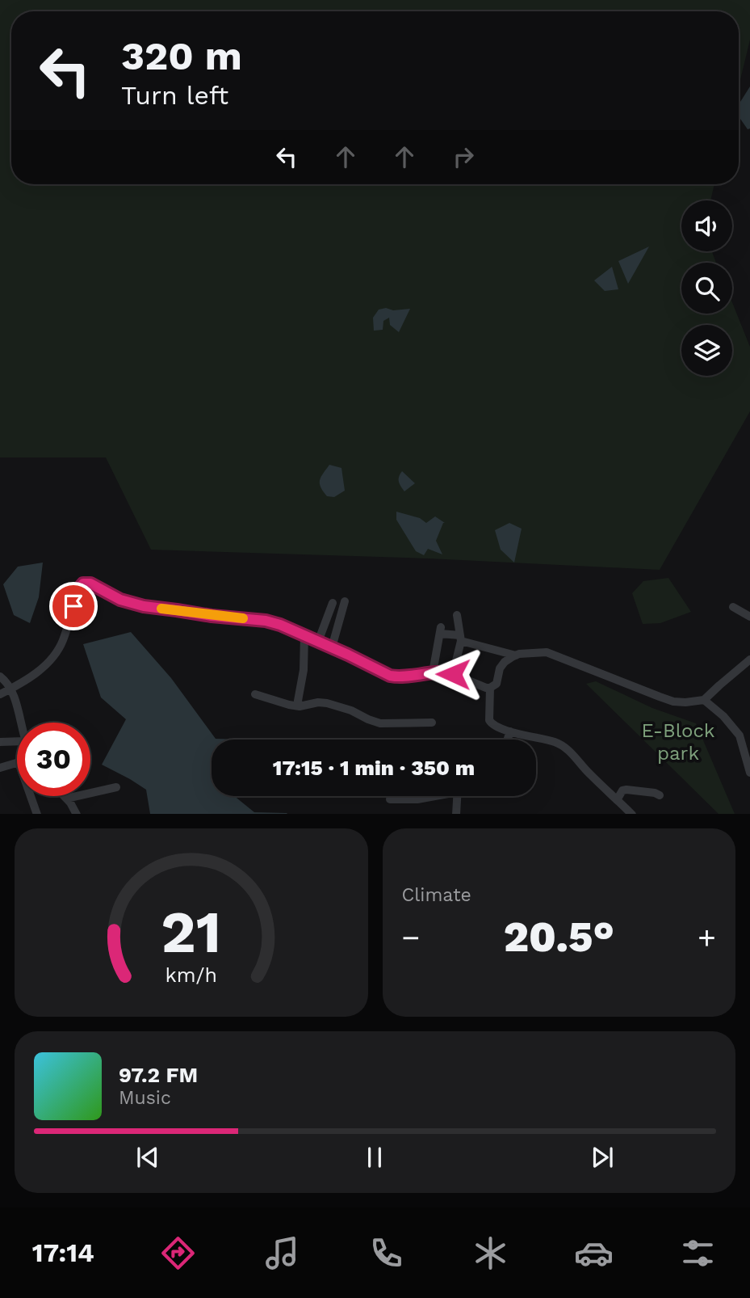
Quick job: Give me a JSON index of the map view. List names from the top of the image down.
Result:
{
  "parks": ["E-Block park"],
  "page": {
    "turn": ["320 m", "Turn left"],
    "limit": "30",
    "trip": "17:15 · 1 min · 350 m",
    "tile": "Climate",
    "heat": ["−", "20.5°", "+"],
    "song": ["97.2 FM", "Music"],
    "tabs": "17:14",
    "gauge": ["21", "km/h"]
  }
}
